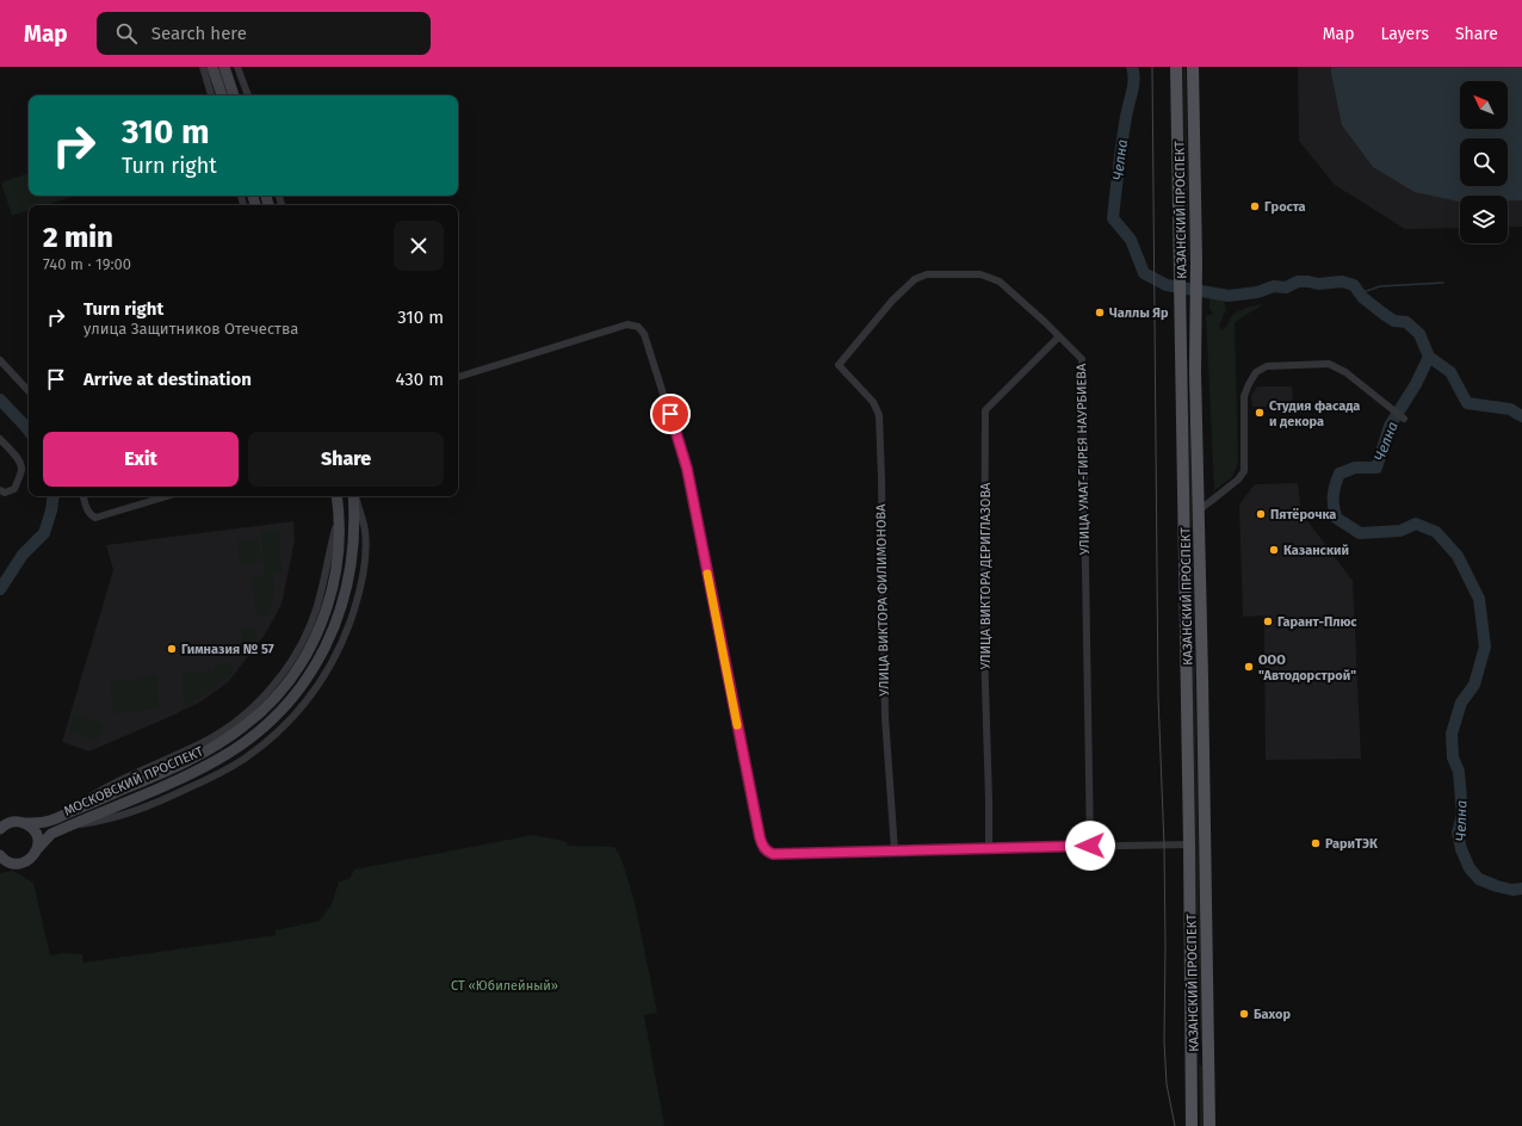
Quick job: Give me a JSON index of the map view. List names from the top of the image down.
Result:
{
  "streets": {
    "main road": ["КАЗАНСКИЙ ПРОСПЕКТ", "МОСКОВСКИЙ ПРОСПЕКТ"],
    "street": ["УЛИЦА УМАТ-ГИРЕЯ НАУРБИЕВА", "УЛИЦА ВИКТОРА ДЕРИГЛАЗОВА", "УЛИЦА ВИКТОРА ФИЛИМОНОВА"]
  },
  "crossings": [
    ["УЛИЦА УМАТ-ГИРЕЯ НАУРБИЕВА", "УЛИЦА ВИКТОРА ДЕРИГЛАЗОВА"],
    ["УЛИЦА УМАТ-ГИРЕЯ НАУРБИЕВА", "УЛИЦА ВИКТОРА ФИЛИМОНОВА"]
  ],
  "water": ["Челна"],
  "parks": ["СТ «Юбилейный»"],
  "places": [
    "Гроста",
    "Чаллы Яр",
    "Студия фасада и декора",
    "Пятёрочка",
    "Казанский",
    "Гарант-Плюс",
    "Гимназия № 57",
    "ООО \"Автодорстрой\"",
    "РариТЭК",
    "Бахор"
  ],
  "north": "top left",
  "page": {
    "header": "Map",
    "search": "Search here",
    "nav": ["Map", "Layers", "Share"],
    "turn": ["310 m", "Turn right"],
    "heading": ["2 min", "740 m · 19:00"],
    "list": [
      {
        "name": "Turn right",
        "note": "улица Защитников Отечества",
        "value": "310 m"
      },
      {
        "name": "Arrive at destination",
        "value": "430 m"
      }
    ],
    "buttons": ["Exit", "Share"]
  }
}
